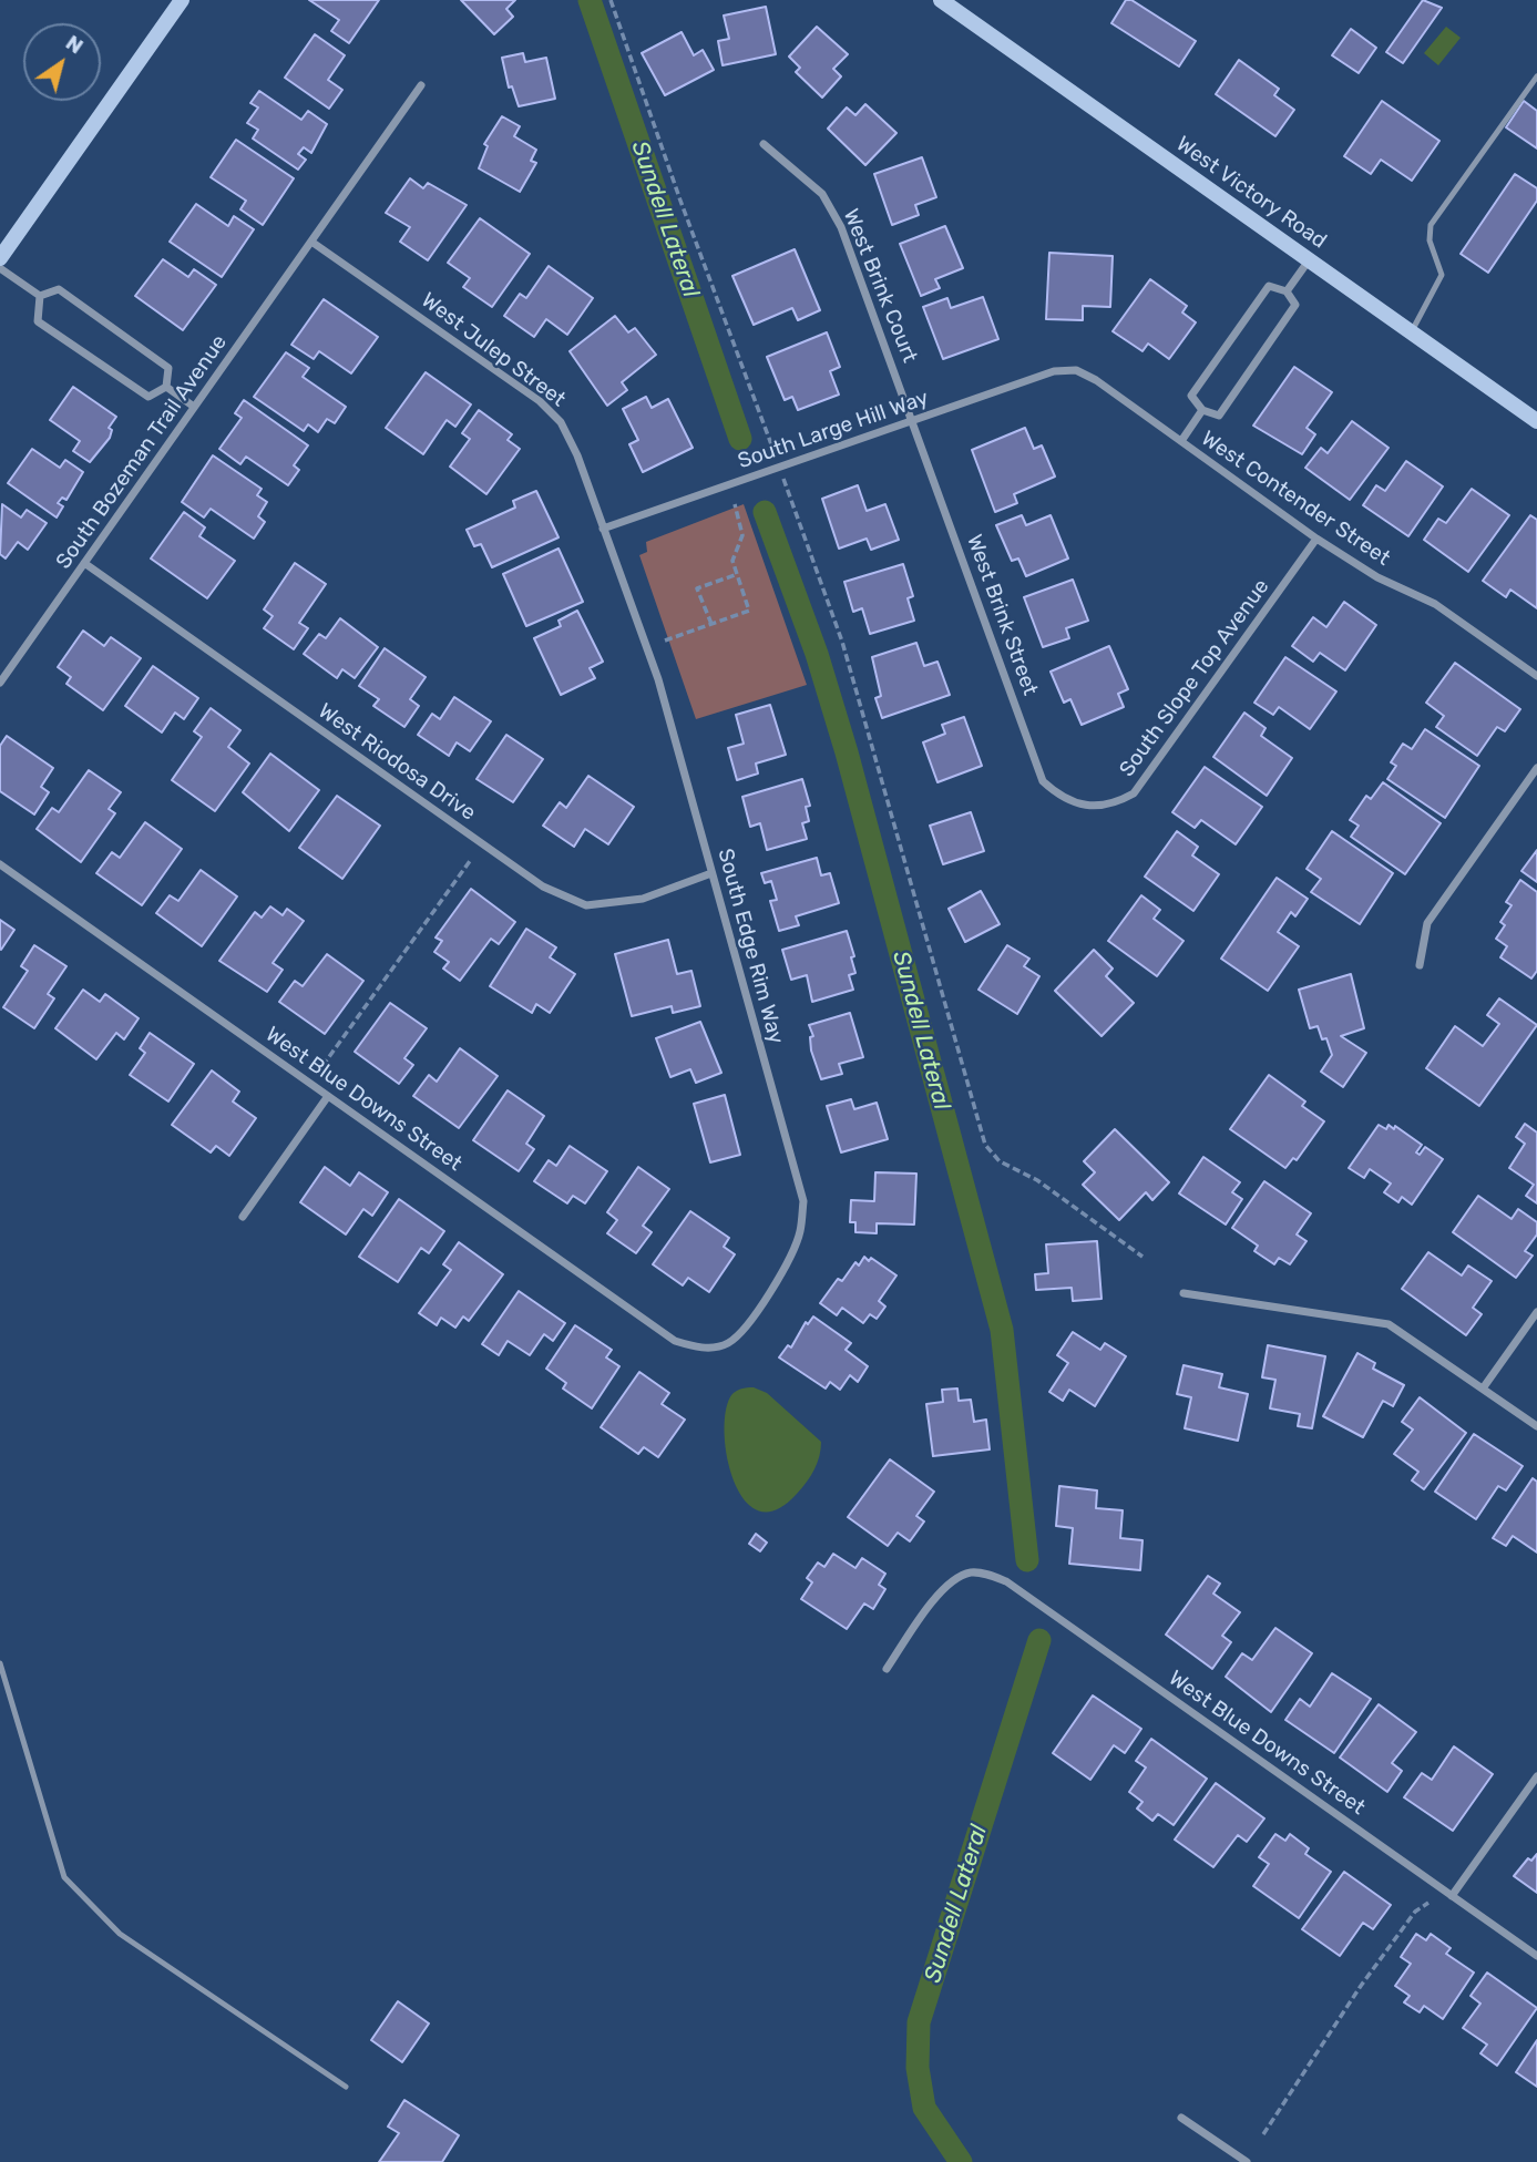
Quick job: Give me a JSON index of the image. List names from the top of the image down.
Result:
{
  "streets": {
    "main road": ["West Victory Road"],
    "street": [
      "West Brink Court",
      "West Julep Street",
      "South Large Hill Way",
      "South Bozeman Trail Avenue",
      "West Contender Street",
      "West Brink Street",
      "South Slope Top Avenue",
      "West Riodosa Drive",
      "South Edge Rim Way",
      "West Blue Downs Street"
    ]
  },
  "crossings": [
    ["West Brink Court", "South Large Hill Way"],
    ["West Brink Court", "West Brink Street"],
    ["West Julep Street", "South Large Hill Way"],
    ["West Julep Street", "South Bozeman Trail Avenue"],
    ["West Julep Street", "South Edge Rim Way"],
    ["South Large Hill Way", "West Contender Street"],
    ["South Large Hill Way", "West Brink Street"],
    ["South Large Hill Way", "South Edge Rim Way"],
    ["South Bozeman Trail Avenue", "West Riodosa Drive"],
    ["West Contender Street", "South Slope Top Avenue"],
    ["West Brink Street", "South Slope Top Avenue"],
    ["West Riodosa Drive", "South Edge Rim Way"],
    ["South Edge Rim Way", "West Blue Downs Street"]
  ],
  "water": ["Sundell Lateral"],
  "north": "top right"
}
